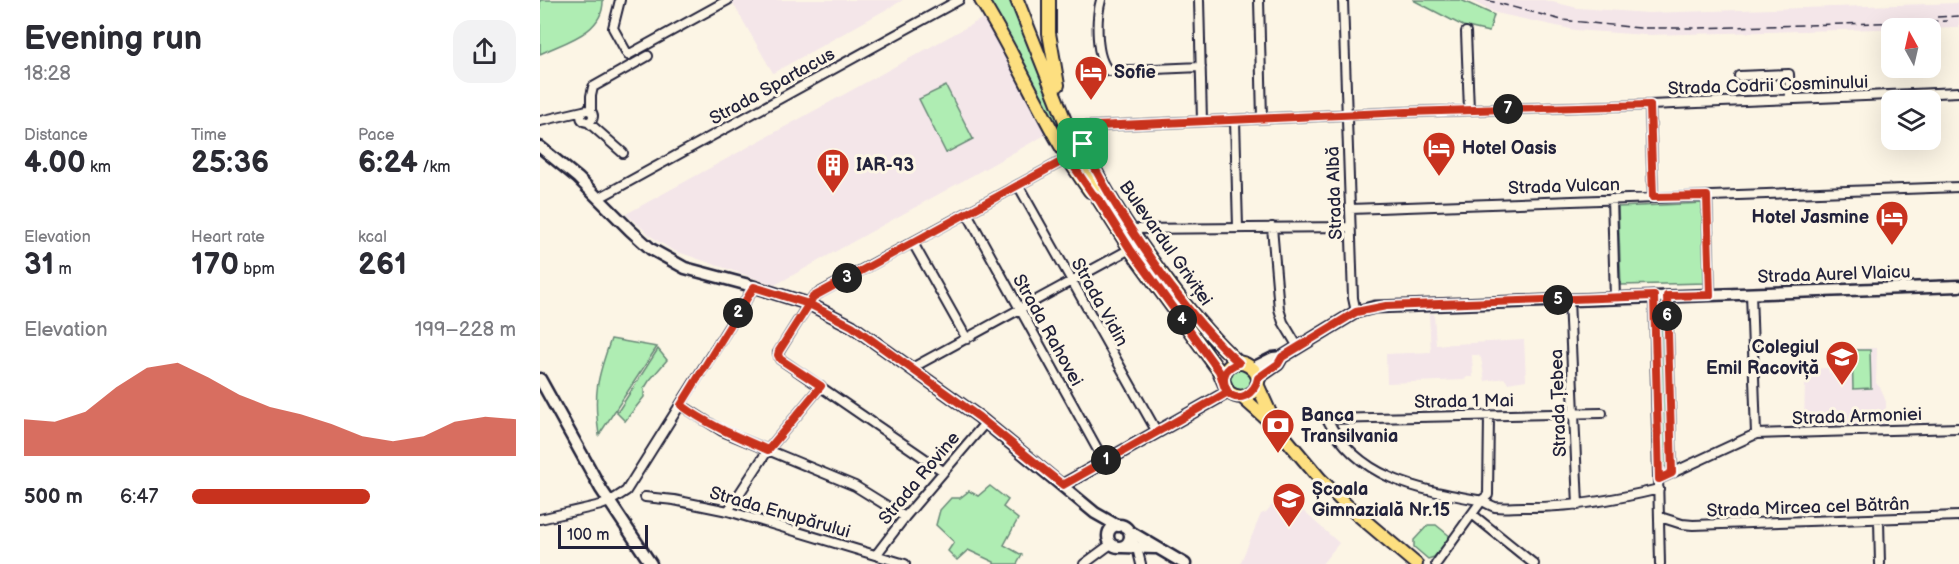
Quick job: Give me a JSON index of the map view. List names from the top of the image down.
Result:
{
  "streets": {
    "main road": ["Bulevardul Griviței"],
    "street": [
      "Strada Codrii Cosminului",
      "Strada Spartacus",
      "Strada Vulcan",
      "Strada Albă",
      "Strada Aurel Vlaicu",
      "Strada Vidin",
      "Strada Rahovei",
      "Strada 1 Mai",
      "Strada Țebea",
      "Strada Armoniei",
      "Strada Rovine",
      "Strada Mircea cel Bătrân",
      "Strada Enupărului"
    ]
  },
  "crossings": [
    ["Strada Codrii Cosminului", "Strada Albă"],
    ["Strada Codrii Cosminului", "Bulevardul Griviței"],
    ["Strada Vulcan", "Strada Albă"],
    ["Strada Albă", "Strada Aurel Vlaicu"],
    ["Bulevardul Griviței", "Strada Aurel Vlaicu"],
    ["Strada Aurel Vlaicu", "Strada Țebea"],
    ["Strada 1 Mai", "Strada Țebea"],
    ["Strada Rovine", "Strada Enupărului"]
  ],
  "places": {
    "hotel": ["Sofie", "Hotel Oasis", "Hotel Jasmine"],
    "building": ["IAR-93"],
    "school or university": ["Colegiul Emil Racoviță", "Școala Gimnazială Nr.15"],
    "bank": ["Banca Transilvania"]
  },
  "scale_bar": "100 m",
  "north": "top",
  "page": {
    "heading": ["Evening run", "18:28"],
    "pins": [
      "7",
      "3",
      "5",
      "2",
      "6",
      "4",
      "1"
    ],
    "stats": [
      ["Distance", "4.00 km"],
      ["Time", "25:36"],
      ["Pace", "6:24 /km"],
      ["Elevation", "31 m"],
      ["Heart rate", "170 bpm"],
      ["kcal", "261"]
    ],
    "chart": ["Elevation", "199–228 m"],
    "list": [
      {
        "name": "500 m",
        "note": "6:47"
      }
    ],
    "scale": "100 m"
  }
}
